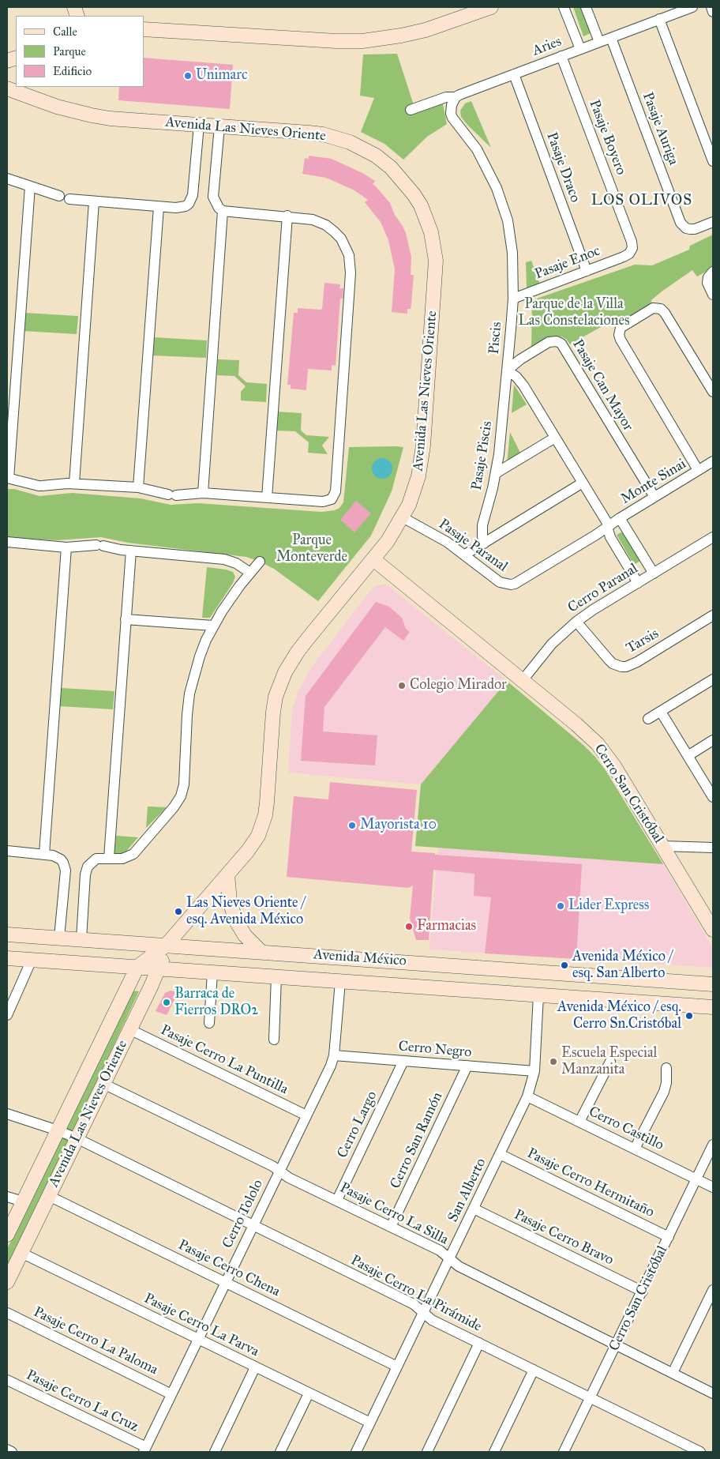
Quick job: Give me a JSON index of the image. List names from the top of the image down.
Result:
{
  "streets": {
    "street": [
      "Aries",
      "Pasaje Auriga",
      "Avenida Las Nieves Oriente",
      "Pasaje Boyero",
      "Pasaje Draco",
      "Pasaje Enoc",
      "Piscis",
      "Pasaje Can Mayor",
      "Pasaje Piscis",
      "Monte Sinai",
      "Pasaje Paranal",
      "Cerro Paranal",
      "Tarsis",
      "Cerro San Cristóbal",
      "Avenida México",
      "Cerro Negro",
      "Pasaje Cerro La Puntilla",
      "Cerro Largo",
      "Cerro Castillo",
      "Cerro San Ramón",
      "Pasaje Cerro Hermitaño",
      "San Alberto",
      "Cerro Tololo",
      "Pasaje Cerro La Silla",
      "Pasaje Cerro Bravo",
      "Pasaje Cerro Chena",
      "Pasaje Cerro La Pirámide",
      "Pasaje Cerro La Parva",
      "Pasaje Cerro La Paloma",
      "Pasaje Cerro La Cruz"
    ]
  },
  "crossings": [
    ["Aries", "Pasaje Auriga"],
    ["Aries", "Pasaje Boyero"],
    ["Aries", "Pasaje Draco"],
    ["Aries", "Piscis"],
    ["Avenida Las Nieves Oriente", "Pasaje Paranal"],
    ["Avenida Las Nieves Oriente", "Cerro San Cristóbal"],
    ["Avenida Las Nieves Oriente", "Avenida México"],
    ["Avenida Las Nieves Oriente", "Pasaje Cerro La Puntilla"],
    ["Avenida Las Nieves Oriente", "Pasaje Cerro La Silla"],
    ["Avenida Las Nieves Oriente", "Pasaje Cerro Chena"],
    ["Avenida Las Nieves Oriente", "Pasaje Cerro La Pirámide"],
    ["Avenida Las Nieves Oriente", "Pasaje Cerro La Parva"],
    ["Pasaje Boyero", "Pasaje Enoc"],
    ["Pasaje Draco", "Pasaje Enoc"],
    ["Pasaje Enoc", "Piscis"],
    ["Piscis", "Pasaje Can Mayor"],
    ["Piscis", "Pasaje Piscis"],
    ["Piscis", "Monte Sinai"],
    ["Piscis", "Pasaje Paranal"],
    ["Piscis", "Cerro Paranal"],
    ["Pasaje Can Mayor", "Pasaje Piscis"],
    ["Pasaje Can Mayor", "Monte Sinai"],
    ["Monte Sinai", "Pasaje Paranal"],
    ["Cerro Paranal", "Tarsis"],
    ["Cerro Paranal", "Cerro San Cristóbal"],
    ["Cerro San Cristóbal", "Cerro Castillo"],
    ["Cerro San Cristóbal", "Pasaje Cerro Hermitaño"],
    ["Cerro San Cristóbal", "Pasaje Cerro La Silla"],
    ["Cerro San Cristóbal", "Pasaje Cerro Bravo"],
    ["Cerro San Cristóbal", "Pasaje Cerro La Pirámide"],
    ["Avenida México", "San Alberto"],
    ["Avenida México", "Cerro Tololo"],
    ["Cerro Negro", "Cerro Largo"],
    ["Cerro Negro", "Cerro San Ramón"],
    ["Cerro Negro", "San Alberto"],
    ["Cerro Negro", "Cerro Tololo"],
    ["Pasaje Cerro La Puntilla", "Cerro Tololo"],
    ["Cerro Largo", "Pasaje Cerro La Silla"],
    ["Cerro Castillo", "San Alberto"],
    ["Cerro San Ramón", "Pasaje Cerro La Silla"],
    ["Pasaje Cerro Hermitaño", "San Alberto"],
    ["San Alberto", "Pasaje Cerro La Silla"],
    ["San Alberto", "Pasaje Cerro Bravo"],
    ["San Alberto", "Pasaje Cerro Chena"],
    ["San Alberto", "Pasaje Cerro La Pirámide"],
    ["San Alberto", "Pasaje Cerro La Parva"],
    ["Cerro Tololo", "Pasaje Cerro La Silla"],
    ["Cerro Tololo", "Pasaje Cerro Chena"],
    ["Cerro Tololo", "Pasaje Cerro La Pirámide"],
    ["Cerro Tololo", "Pasaje Cerro La Parva"],
    ["Cerro Tololo", "Pasaje Cerro La Paloma"],
    ["Cerro Tololo", "Pasaje Cerro La Cruz"]
  ],
  "districts": ["LOS OLIVOS"],
  "parks": ["Parque de la Villa Las Constelaciones", "Parque Monteverde"],
  "places": [
    "Unimarc",
    "Colegio Mirador",
    "Mayorista 10",
    "Lider Express",
    "Las Nieves Oriente / esq. Avenida México",
    "Farmacias",
    "Avenida México / esq. San Alberto",
    "Barraca de Fierros DRO2",
    "Avenida México / esq. Cerro Sn.Cristóbal",
    "Escuela Especial Manzanita"
  ],
  "legend": ["Calle", "Parque", "Edificio"]
}
